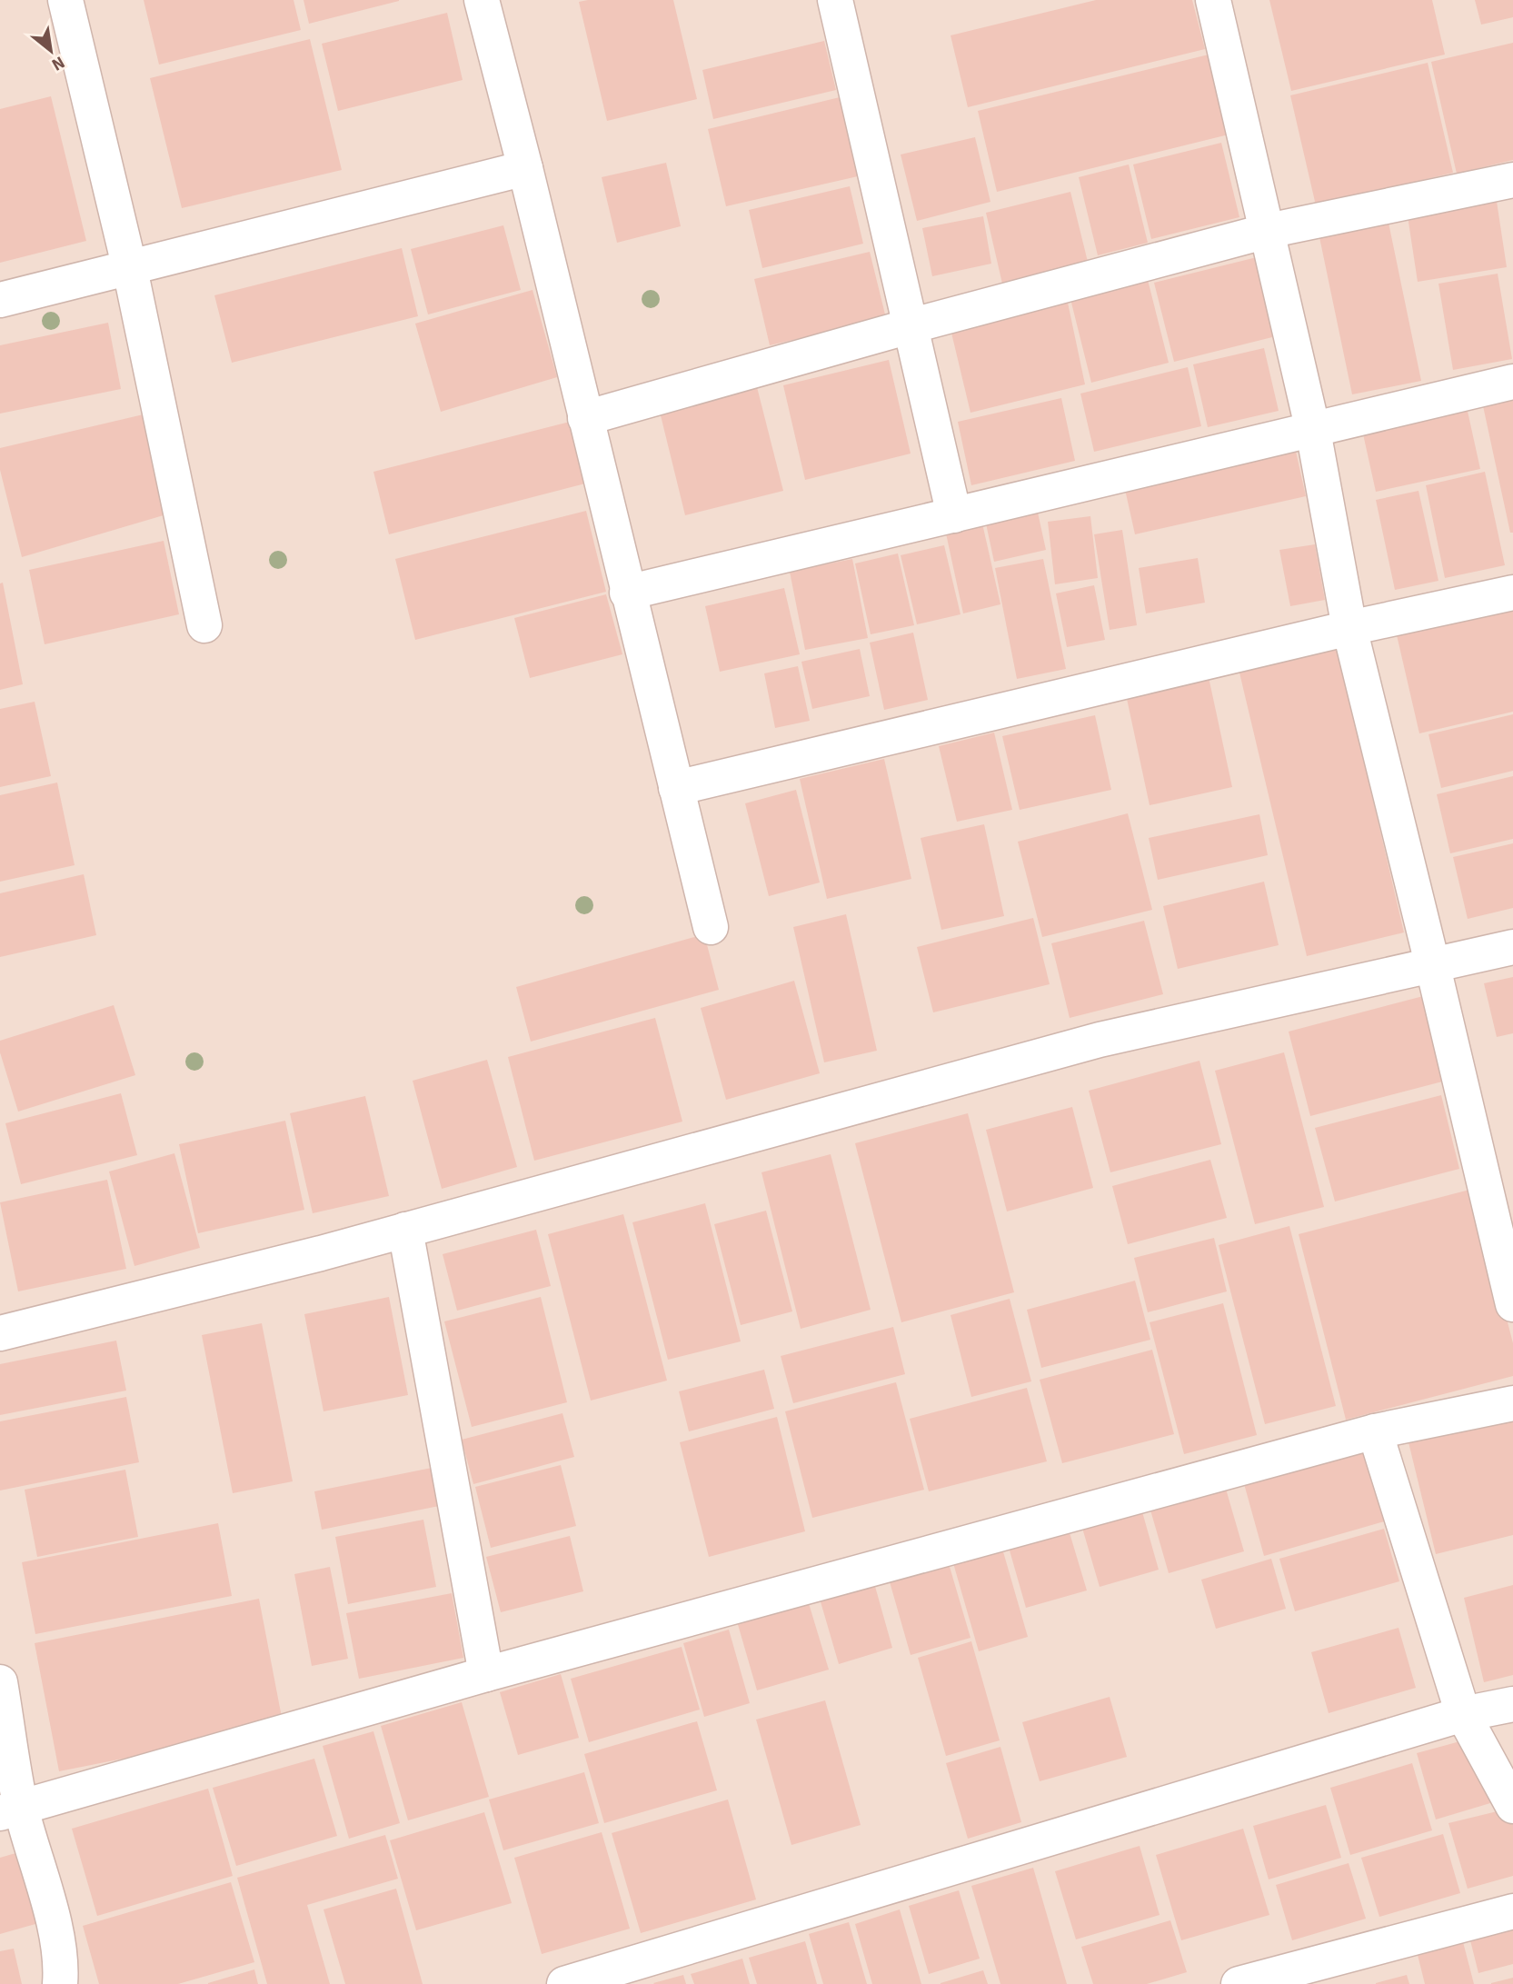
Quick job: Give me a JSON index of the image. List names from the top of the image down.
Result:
{
  "north": "bottom right"
}
